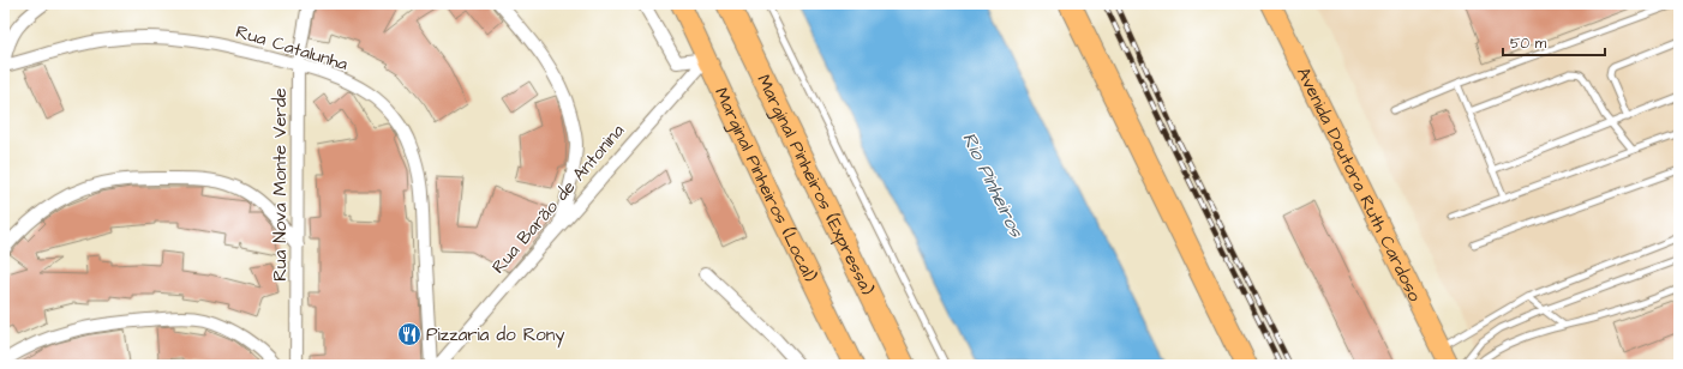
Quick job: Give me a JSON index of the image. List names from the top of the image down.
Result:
{
  "streets": {
    "highway": ["Marginal Pinheiros (Local)", "Marginal Pinheiros (Expressa)", "Avenida Doutora Ruth Cardoso"],
    "street": ["Rua Catalunha", "Rua Nova Monte Verde", "Rua Barão de Antonina"]
  },
  "crossings": [
    ["Rua Catalunha", "Rua Nova Monte Verde"],
    ["Marginal Pinheiros (Local)", "Rua Barão de Antonina"]
  ],
  "water": ["Rio Pinheiros"],
  "places": {
    "restaurant": ["Pizzaria do Rony"]
  },
  "scale_bar": "50 m"
}
